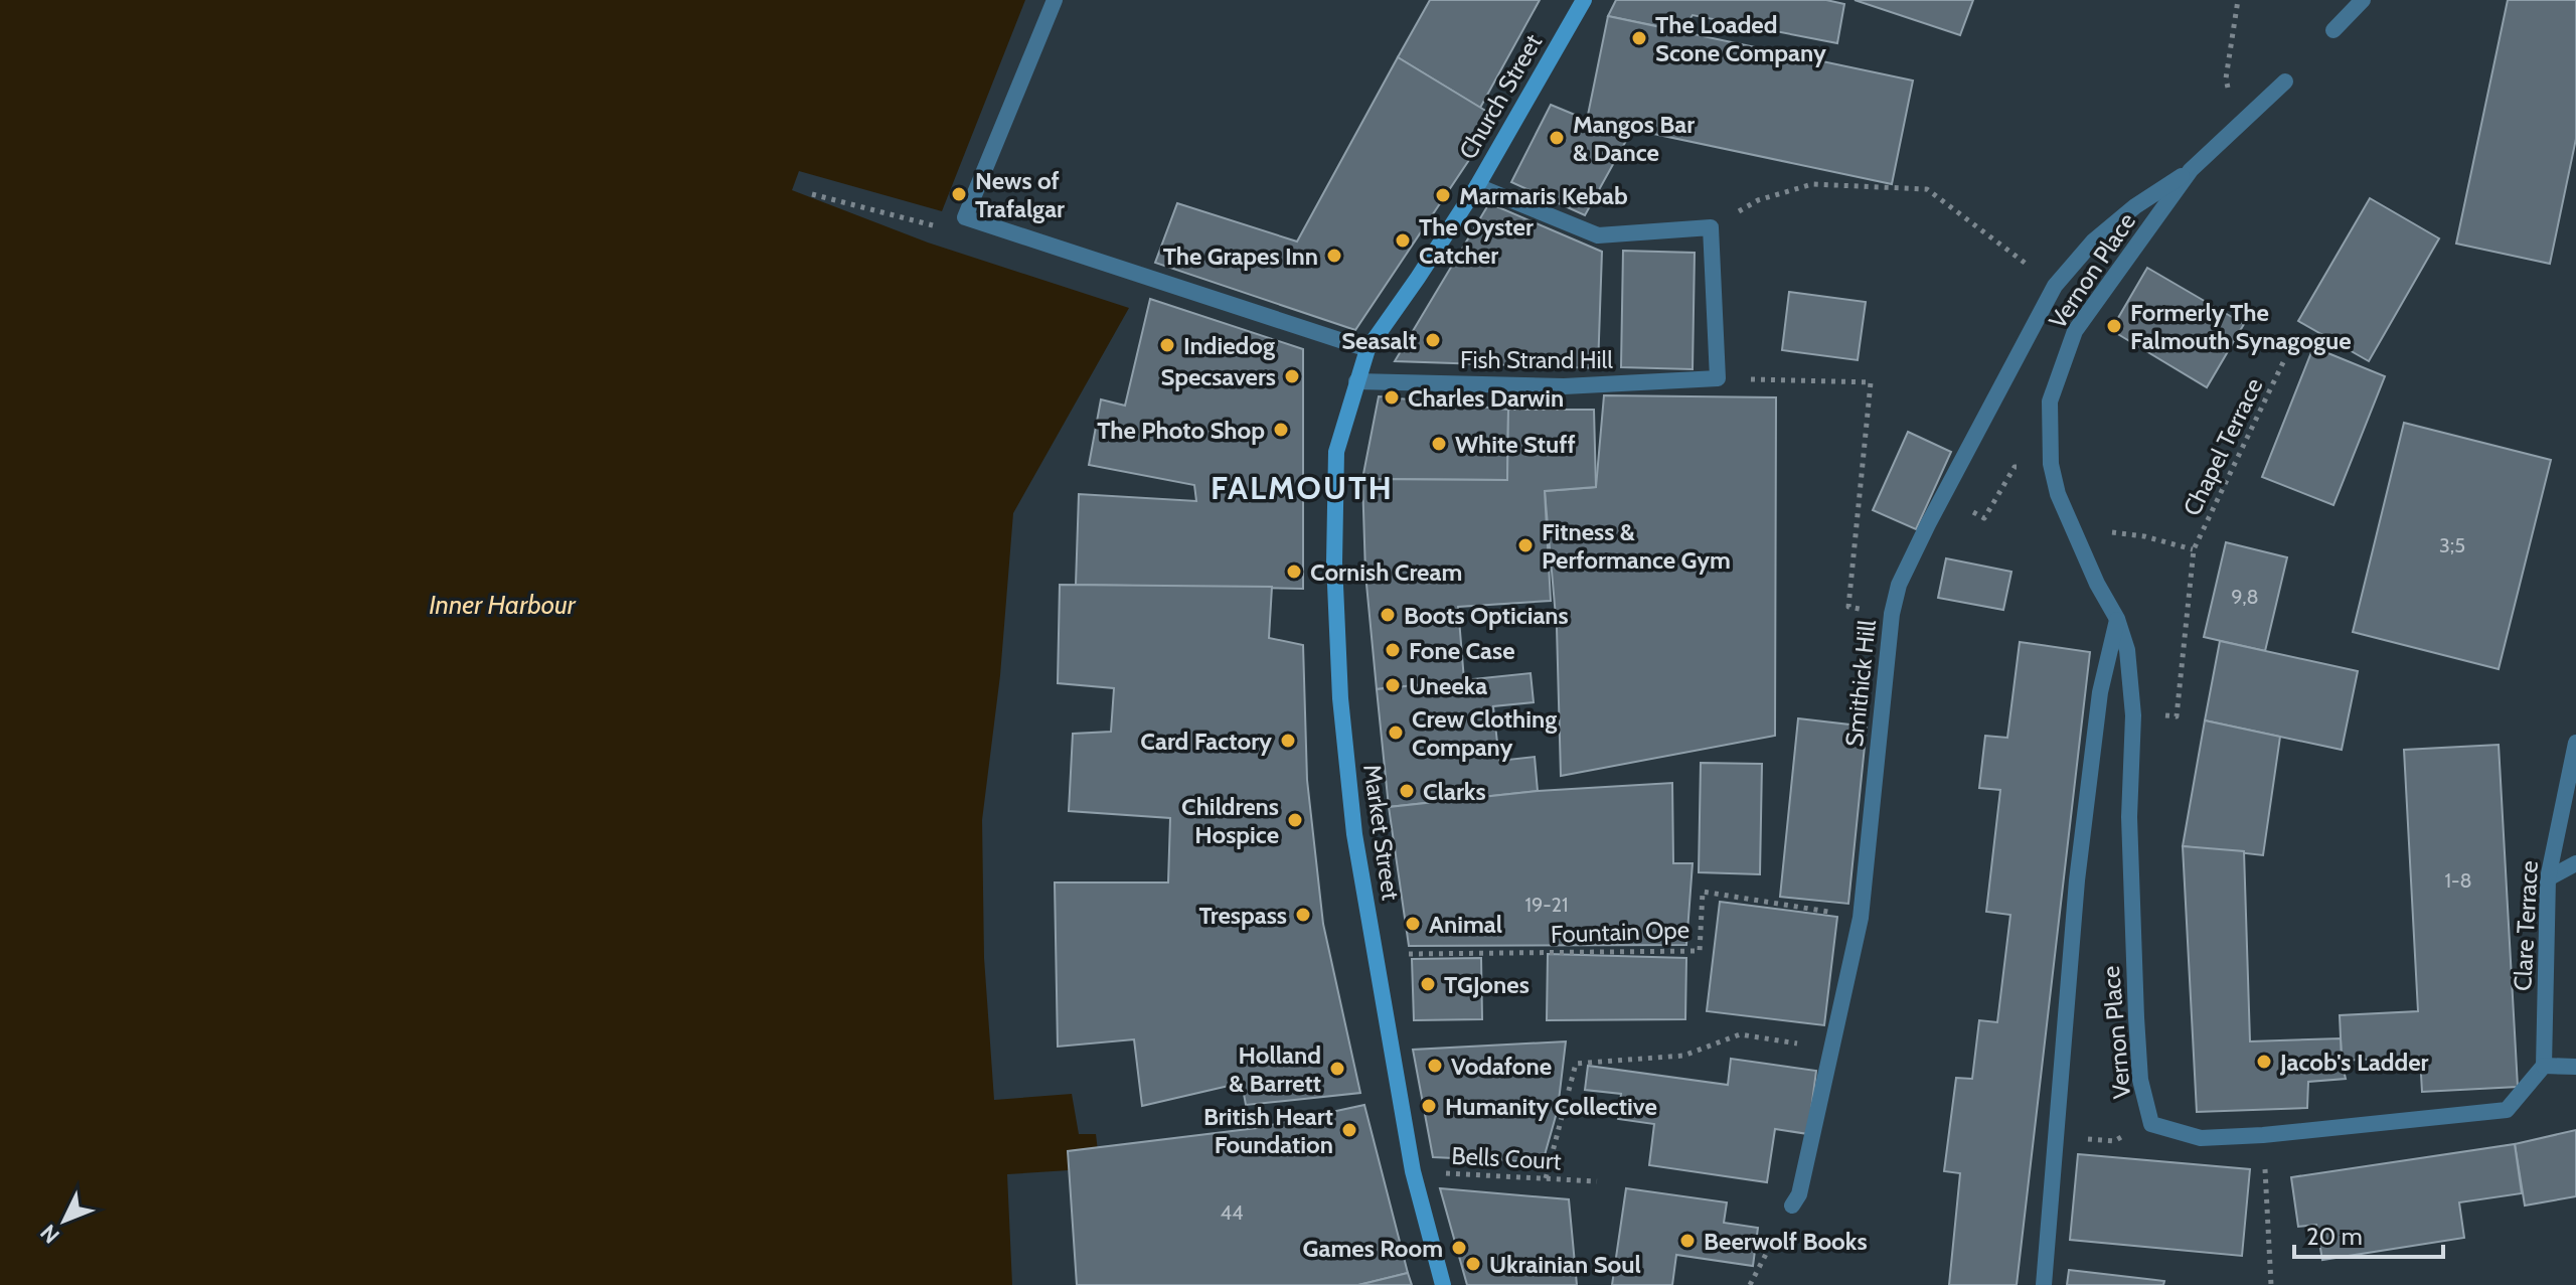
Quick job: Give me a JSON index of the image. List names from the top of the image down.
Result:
{
  "streets": {
    "street": [
      "Church Street",
      "Vernon Place",
      "Fish Strand Hill",
      "Smithick Hill",
      "Market Street",
      "Clare Terrace"
    ],
    "path": ["Chapel Terrace", "Fountain Ope", "Bells Court"]
  },
  "crossings": [
    ["Church Street", "Fish Strand Hill"],
    ["Church Street", "Market Street"],
    ["Vernon Place", "Chapel Terrace"],
    ["Vernon Place", "Smithick Hill"],
    ["Vernon Place", "Clare Terrace"],
    ["Fish Strand Hill", "Market Street"],
    ["Smithick Hill", "Fountain Ope"],
    ["Market Street", "Fountain Ope"],
    ["Market Street", "Bells Court"]
  ],
  "districts": ["FALMOUTH"],
  "water": ["Inner Harbour"],
  "places": [
    "The Loaded Scone Company",
    "Mangos Bar & Dance",
    "News of Trafalgar",
    "Marmaris Kebab",
    "The Oyster Catcher",
    "The Grapes Inn",
    "Formerly The Falmouth Synagogue",
    "Seasalt",
    "Indiedog",
    "Specsavers",
    "Charles Darwin",
    "The Photo Shop",
    "White Stuff",
    "Fitness & Performance Gym",
    "Cornish Cream",
    "Boots Opticians",
    "Fone Case",
    "Uneeka",
    "Crew Clothing Company",
    "Card Factory",
    "Clarks",
    "Childrens Hospice",
    "Trespass",
    "Animal",
    "TGJones",
    "Jacob's Ladder",
    "Vodafone",
    "Holland & Barrett",
    "Humanity Collective",
    "British Heart Foundation",
    "Beerwolf Books",
    "Games Room",
    "Ukrainian Soul"
  ],
  "house_numbers": [
    "3;5",
    "9,8",
    "1-8",
    "19-21",
    "44"
  ],
  "scale_bar": "20 m",
  "north": "bottom left"
}
